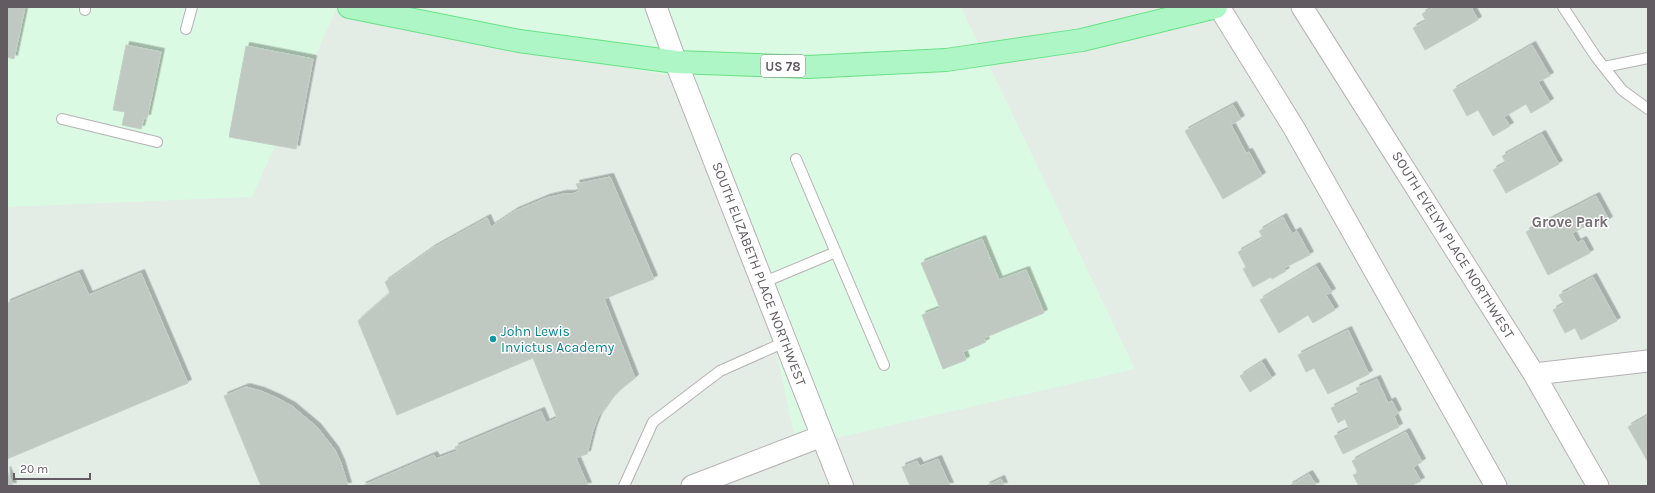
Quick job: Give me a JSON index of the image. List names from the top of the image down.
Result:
{
  "streets": {
    "main road": ["US 78"],
    "street": ["SOUTH EVELYN PLACE NORTHWEST", "SOUTH ELIZABETH PLACE NORTHWEST"]
  },
  "crossings": [
    ["US 78", "SOUTH ELIZABETH PLACE NORTHWEST"]
  ],
  "districts": ["Grove Park"],
  "places": ["John Lewis Invictus Academy"],
  "scale_bar": "20 m"
}
